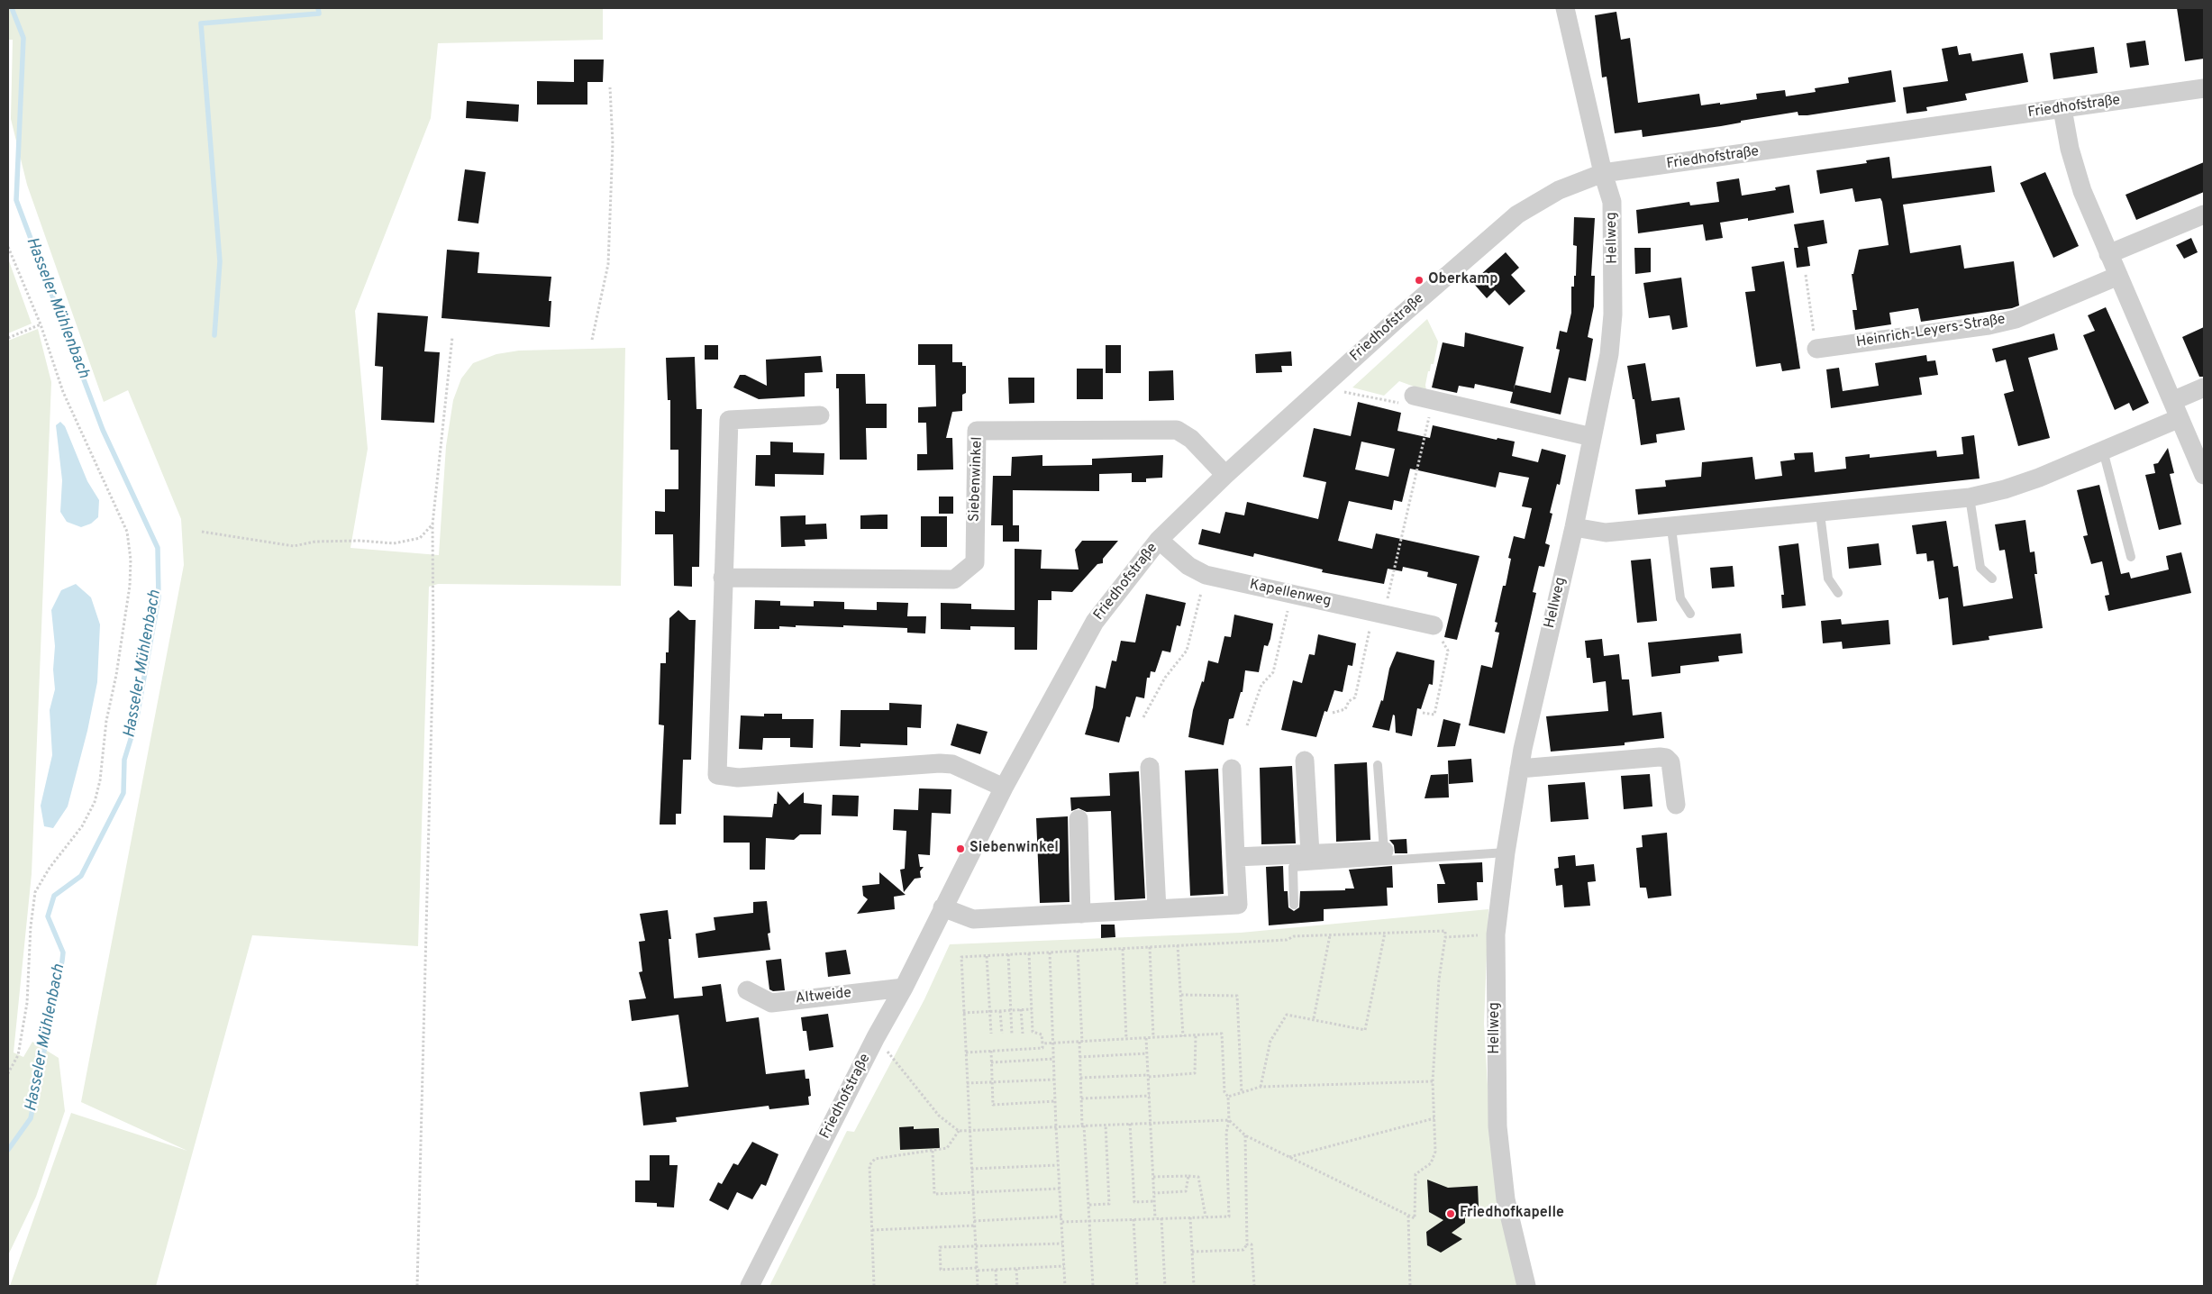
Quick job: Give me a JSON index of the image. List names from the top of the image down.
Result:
{
  "streets": {
    "street": [
      "Friedhofstraße",
      "Hellweg",
      "Heinrich-Leyers-Straße",
      "Siebenwinkel",
      "Kapellenweg",
      "Altweide"
    ]
  },
  "crossings": [
    ["Friedhofstraße", "Hellweg"],
    ["Friedhofstraße", "Siebenwinkel"],
    ["Friedhofstraße", "Kapellenweg"],
    ["Friedhofstraße", "Altweide"]
  ],
  "water": ["Hasseler Mühlenbach"],
  "places": ["Oberkamp", "Siebenwinkel", "Friedhofkapelle"]
}
